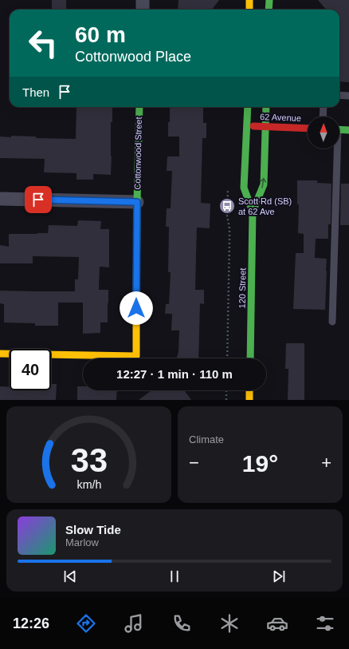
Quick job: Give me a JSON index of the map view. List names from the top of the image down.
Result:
{
  "streets": {
    "street": ["62 Avenue", "Cottonwood Street", "120 Street"]
  },
  "crossings": [
    ["62 Avenue", "120 Street"]
  ],
  "places": {
    "bus stop": ["Scott Rd (SB) at 62 Ave"]
  },
  "north": "top",
  "page": {
    "turn": ["60 m", "Cottonwood Place"],
    "then": "Then",
    "limit": "40",
    "trip": "12:27 · 1 min · 110 m",
    "tile": "Climate",
    "heat": ["−", "19°", "+"],
    "song": ["Slow Tide", "Marlow"],
    "tabs": "12:26",
    "gauge": ["33", "km/h"]
  }
}
